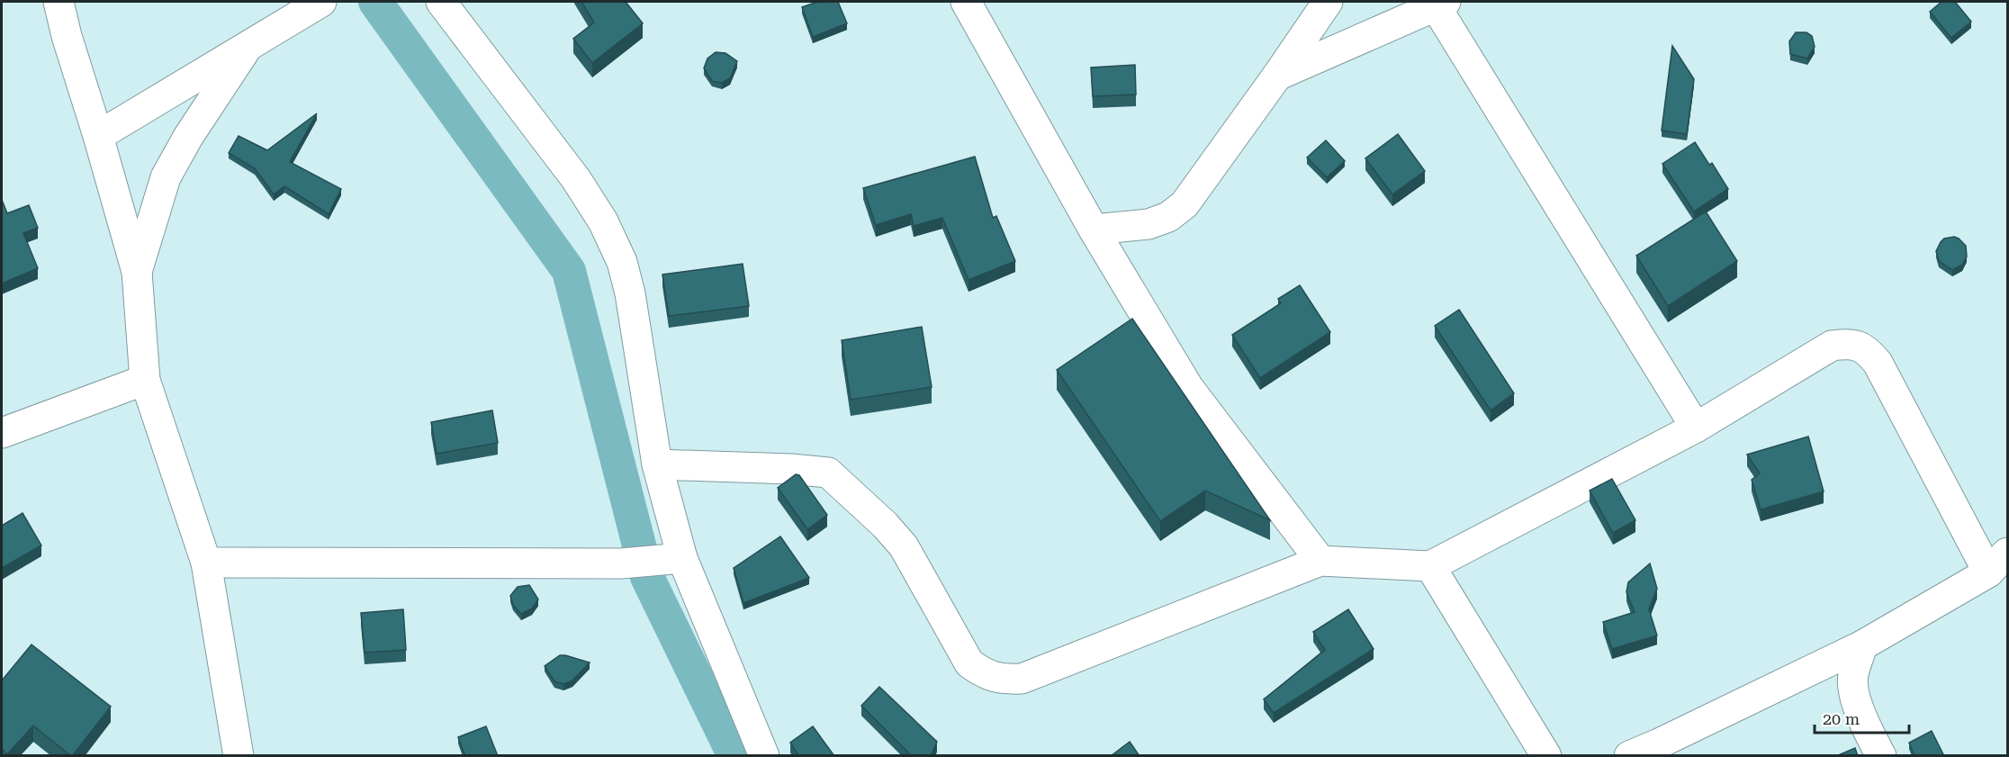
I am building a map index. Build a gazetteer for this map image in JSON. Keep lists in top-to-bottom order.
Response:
{
  "scale_bar": "20 m"
}
